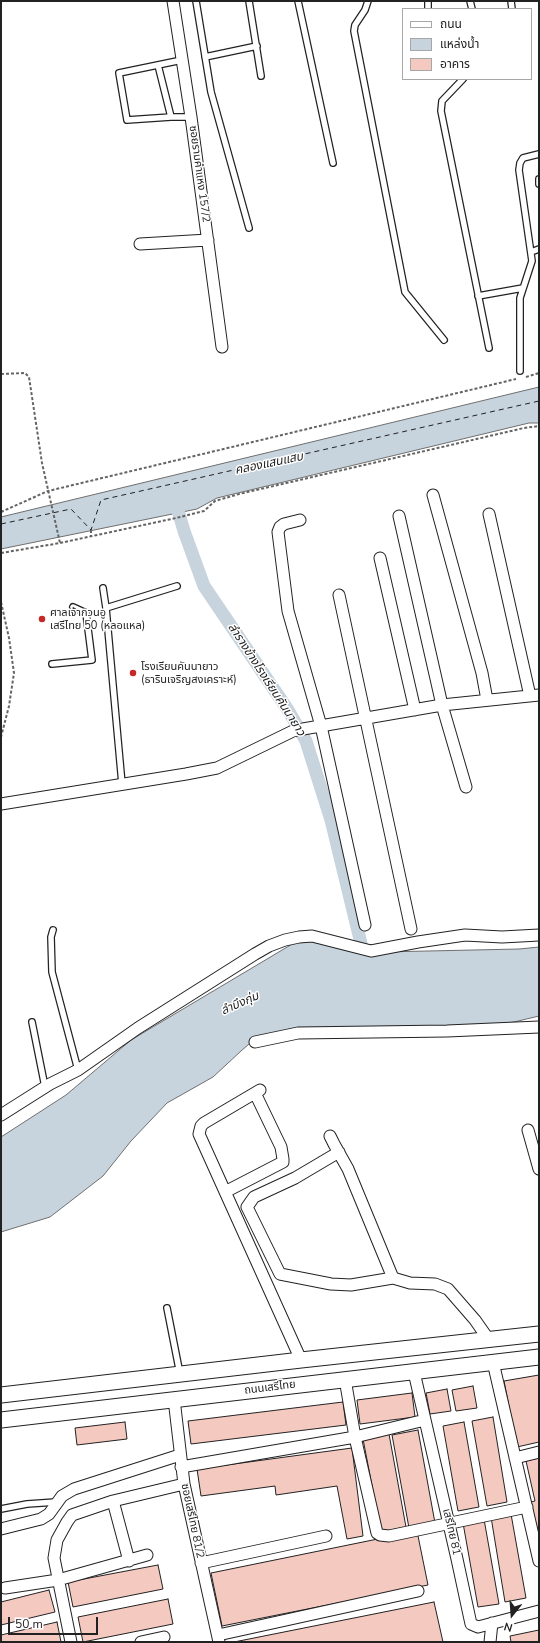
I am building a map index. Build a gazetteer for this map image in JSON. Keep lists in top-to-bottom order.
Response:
{
  "streets": {
    "main road": ["ถนนเสรีไทย"],
    "street": ["ซอยรามคำแหง 157/2", "ซอยเสรีไทย 81/2", "เสรีไทย 81"]
  },
  "crossings": [
    ["ถนนเสรีไทย", "ซอยเสรีไทย 81/2"],
    ["ถนนเสรีไทย", "เสรีไทย 81"]
  ],
  "water": ["คลองแสนแสบ", "ลำรางข้างโรงเรียนคันนายาว", "ลำบึงกุ่ม"],
  "places": ["ศาลเจ้ากวนอู เสรีไทย 50 (หลอแหล)", "โรงเรียนคันนายาว (ธารินเจริญสงเคราะห์)"],
  "legend": ["ถนน", "แหล่งน้ำ", "อาคาร"],
  "scale_bar": "50 m",
  "north": "bottom"
}
